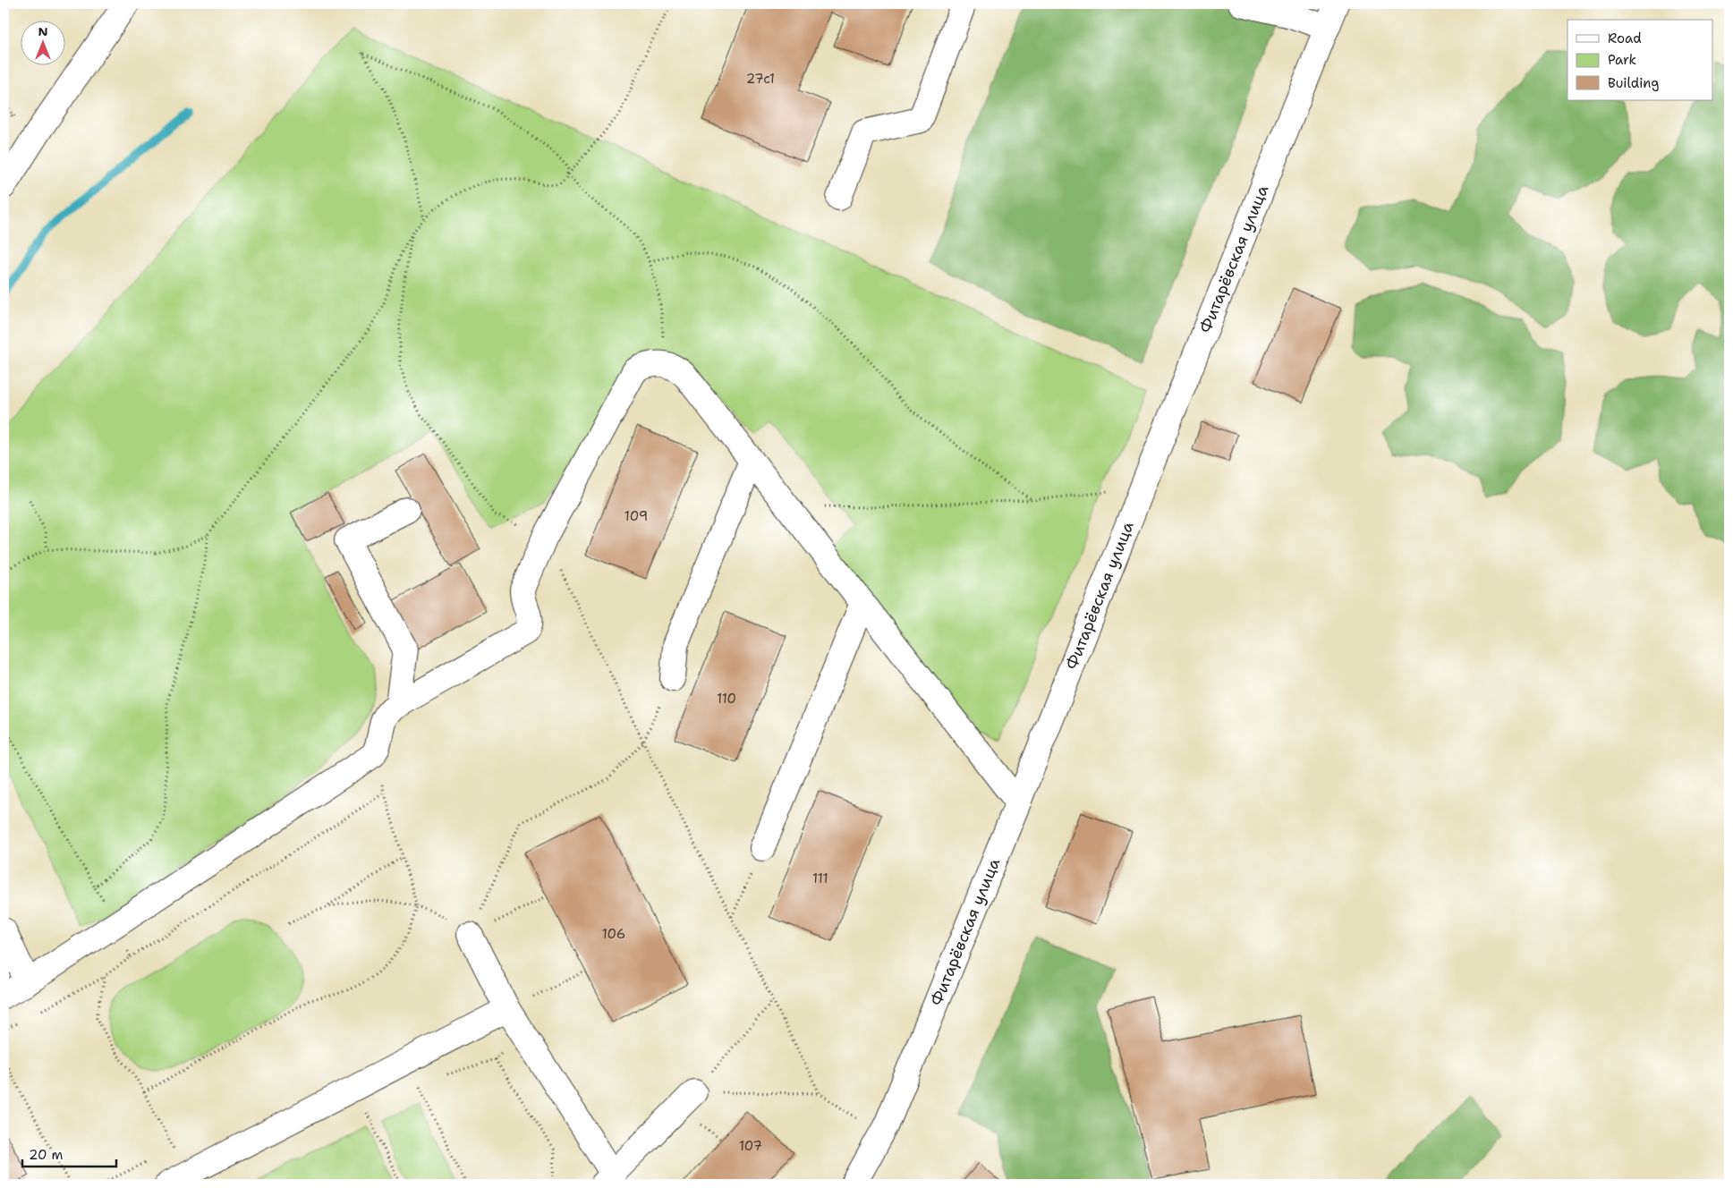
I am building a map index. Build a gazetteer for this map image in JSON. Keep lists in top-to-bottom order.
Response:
{
  "streets": {
    "street": ["Фитарёвская улица"]
  },
  "house_numbers": [
    "27c1",
    "109",
    "110",
    "111",
    "106",
    "107"
  ],
  "legend": ["Road", "Park", "Building"],
  "scale_bar": "20 m",
  "north": "top"
}
